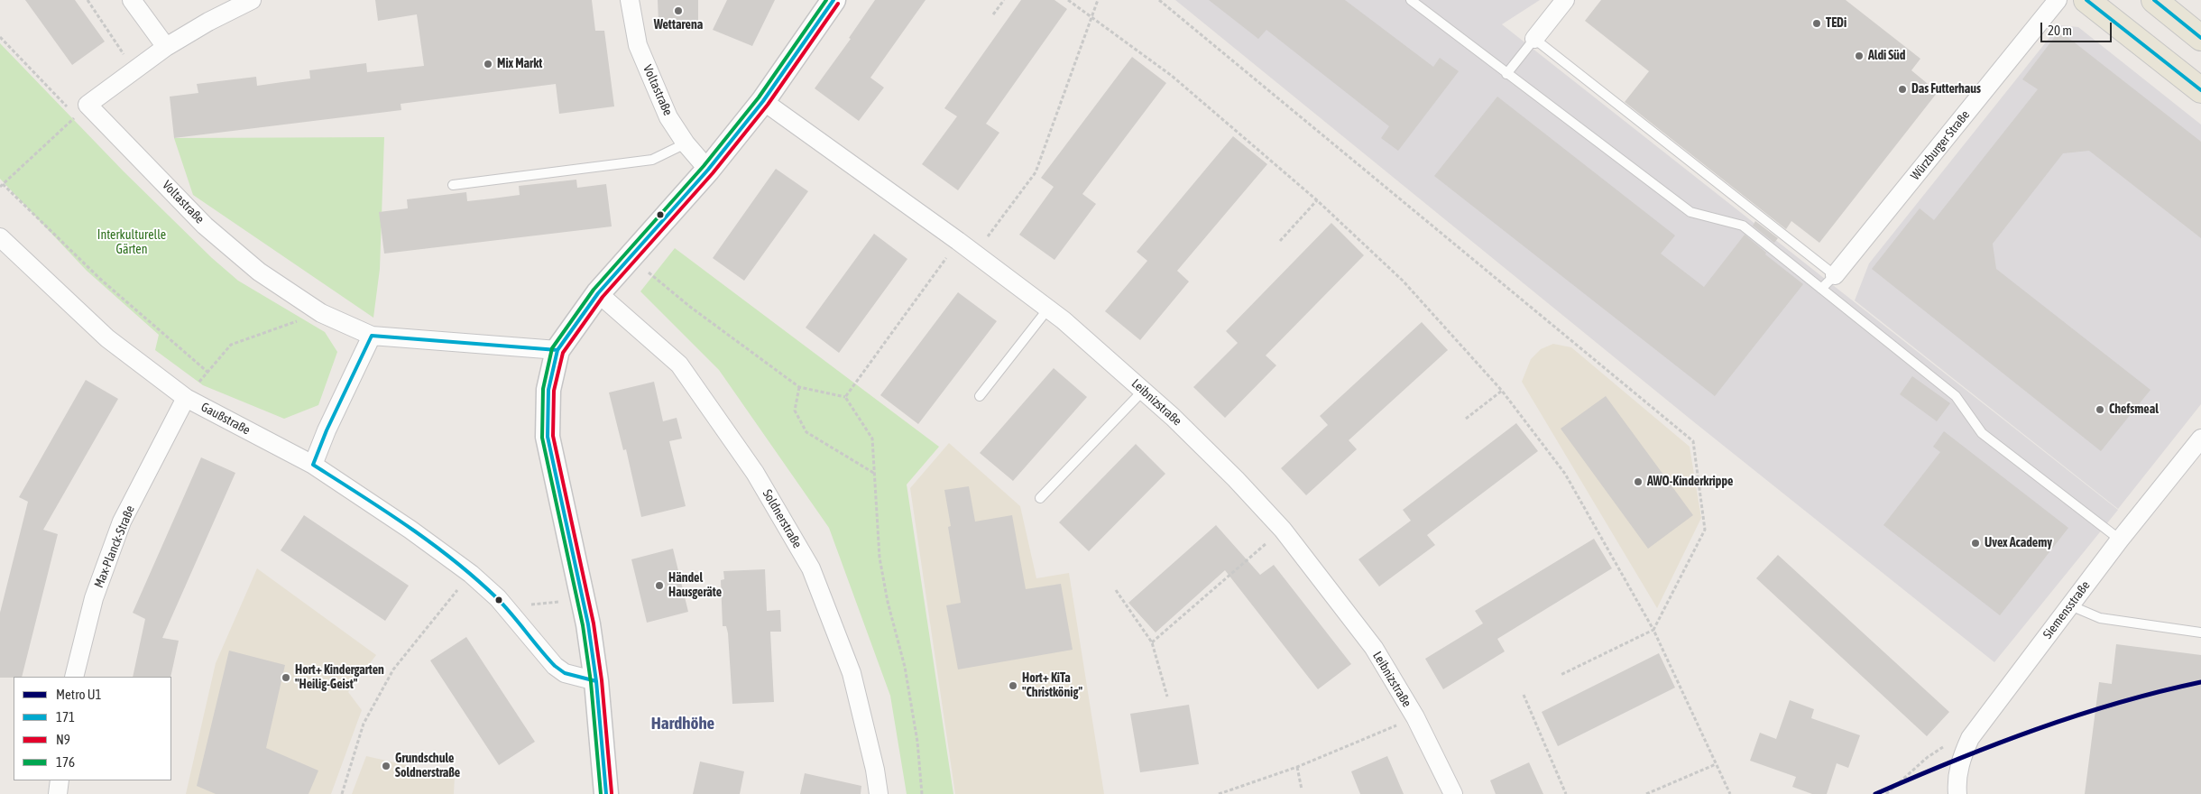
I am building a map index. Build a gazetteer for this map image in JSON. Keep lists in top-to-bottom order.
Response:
{
  "streets": {
    "street": [
      "Voltastraße",
      "Würzburger Straße",
      "Leibnizstraße",
      "Gaußstraße",
      "Soldnerstraße",
      "Max-Planck-Straße",
      "Siemensstraße"
    ]
  },
  "crossings": [
    ["Gaußstraße", "Max-Planck-Straße"]
  ],
  "districts": ["Hardhöhe"],
  "parks": ["Interkulturelle Gärten"],
  "places": [
    "Wettarena",
    "TEDi",
    "Aldi Süd",
    "Mix Markt",
    "Das Futterhaus",
    "Chefsmeal",
    "AWO-Kinderkrippe",
    "Uvex Academy",
    "Händel Hausgeräte",
    "Hort+ Kindergarten \"Heilig-Geist\"",
    "Hort+ KiTa \"Christkönig\"",
    "Grundschule Soldnerstraße"
  ],
  "lines": [
    "transit line 171",
    "transit line 176",
    "transit line N9",
    "metro line U1"
  ],
  "legend": [
    "Metro U1",
    "171",
    "N9",
    "176"
  ],
  "scale_bar": "20 m"
}
